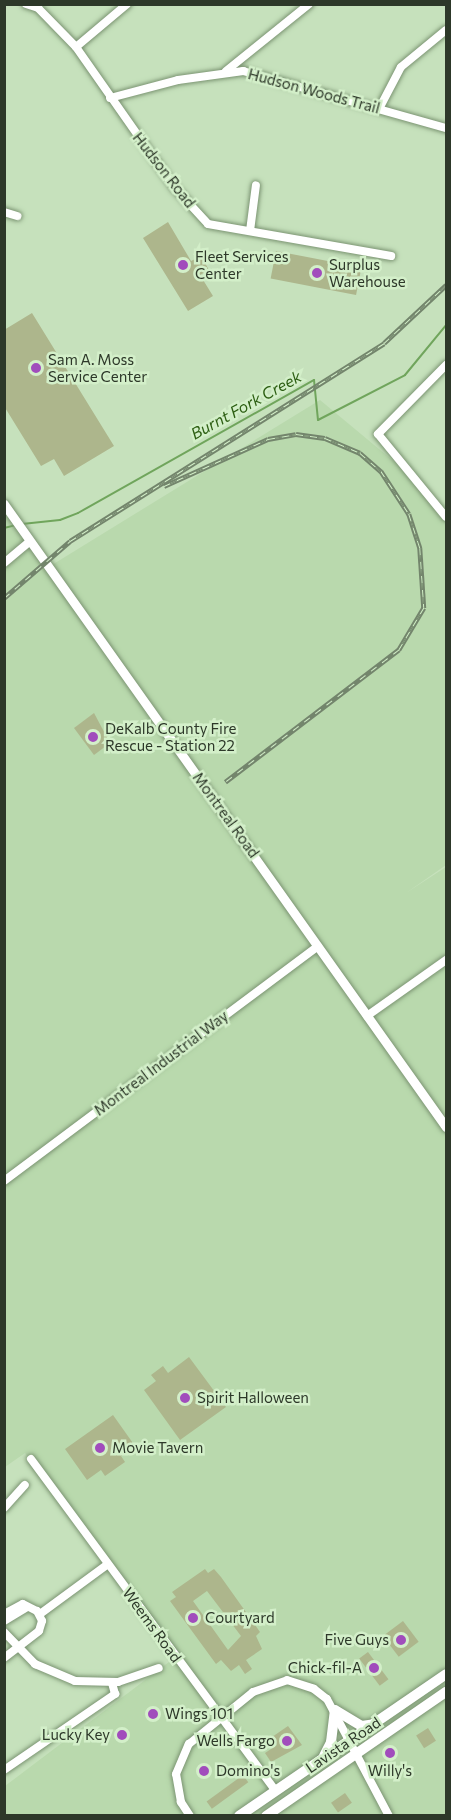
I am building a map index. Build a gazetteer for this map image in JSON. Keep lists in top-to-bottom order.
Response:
{
  "streets": {
    "main road": ["Lavista Road"],
    "street": [
      "Hudson Woods Trail",
      "Hudson Road",
      "Montreal Road",
      "Montreal Industrial Way",
      "Weems Road"
    ]
  },
  "crossings": [
    ["Hudson Woods Trail", "Hudson Road"],
    ["Montreal Road", "Montreal Industrial Way"],
    ["Weems Road", "Lavista Road"]
  ],
  "water": ["Burnt Fork Creek"],
  "places": [
    "Fleet Services Center",
    "Surplus Warehouse",
    "Sam A. Moss Service Center",
    "DeKalb County Fire Rescue - Station 22",
    "Spirit Halloween",
    "Movie Tavern",
    "Courtyard",
    "Five Guys",
    "Chick-fil-A",
    "Wings 101",
    "Lucky Key",
    "Wells Fargo",
    "Willy's",
    "Domino's"
  ]
}
